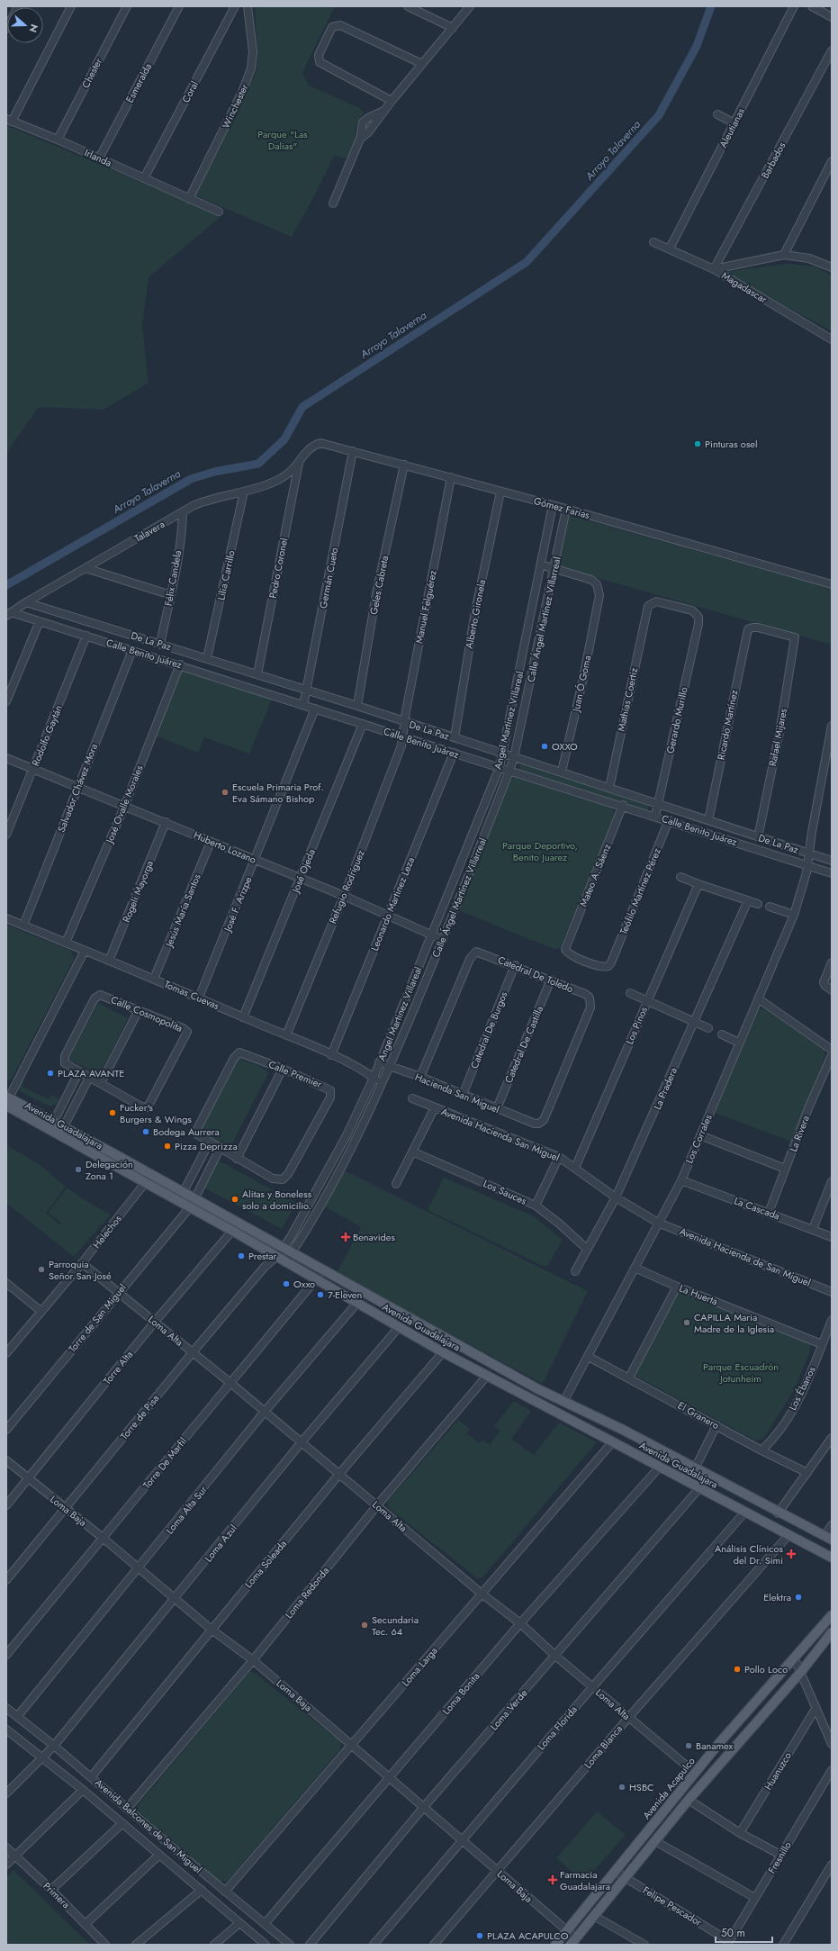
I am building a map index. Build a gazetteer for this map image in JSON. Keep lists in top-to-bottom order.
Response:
{
  "streets": {
    "main road": ["Avenida Guadalajara", "Avenida Acapulco"],
    "street": [
      "Chester",
      "Esmeralda",
      "Coral",
      "Winchester",
      "Aleutianas",
      "Irlanda",
      "Barbados",
      "Magadascar",
      "Gómez Farías",
      "Talavera",
      "Pedro Coronel",
      "Lilia Carrillo",
      "Félix Candela",
      "Germán Cueto",
      "Geles Cabreta",
      "Manuel Felguérez",
      "Alberto Gironela",
      "Calle Ángel Martínez Villarreal",
      "De La Paz",
      "Calle Benito Juárez",
      "Juan Ó Goma",
      "Mathías Coertiz",
      "Angel Martinez Villareal",
      "Gerardo Murillo",
      "Ricardo Martínez",
      "Rodolfo Gaytán",
      "Rafael Mijares",
      "Salvador Chávez Mora",
      "José Ovalle Morales",
      "Huberto Lozano",
      "José Ojeda",
      "Mateo A. Sáenz",
      "Refugio Rodríguez",
      "Rogeli Mayorga",
      "Teófilo Martínez Pérez",
      "José F. Arizpe",
      "Leonardo Martinez Leza",
      "Jesús María Santos",
      "Catedral De Toledo",
      "Tomas Cuevas",
      "Calle Cosmopolita",
      "Los Pinos",
      "Catedral De Burgos",
      "Catedral De Castilla",
      "Calle Premier",
      "La Pradera",
      "Hacienda San Miguel",
      "La Rivera",
      "Avenida Hacienda San Miguel",
      "Los Corrales",
      "Los Sauces",
      "La Cascada",
      "Helechos",
      "Avenida Hacienda de San Miguel",
      "La Huerta",
      "Torre de San Miguel",
      "Loma Alta",
      "Torre Alta",
      "Los Ébanos",
      "El Granero",
      "Torre de Pisa",
      "Torre De Marfil",
      "Loma Alta Sur",
      "Loma Baja",
      "Loma Azul",
      "Loma Soleada",
      "Loma Redonda",
      "Loma Larga",
      "Loma Bonita",
      "Loma Verde",
      "Loma Florida",
      "Loma Blanca",
      "Huanuzco",
      "Avenida Balcones de San Miguel",
      "Fresnillo",
      "Primera",
      "Felipe Pescador"
    ]
  },
  "crossings": [
    ["Chester", "Irlanda"],
    ["Esmeralda", "Irlanda"],
    ["Coral", "Irlanda"],
    ["Winchester", "Irlanda"],
    ["Aleutianas", "Magadascar"],
    ["Barbados", "Magadascar"],
    ["Gómez Farías", "Talavera"],
    ["Gómez Farías", "Pedro Coronel"],
    ["Gómez Farías", "Germán Cueto"],
    ["Gómez Farías", "Geles Cabreta"],
    ["Gómez Farías", "Manuel Felguérez"],
    ["Gómez Farías", "Alberto Gironela"],
    ["Gómez Farías", "Calle Ángel Martínez Villarreal"],
    ["Gómez Farías", "Angel Martinez Villareal"],
    ["Talavera", "Pedro Coronel"],
    ["Talavera", "Lilia Carrillo"],
    ["Talavera", "Félix Candela"],
    ["Talavera", "De La Paz"],
    ["Talavera", "Calle Benito Juárez"],
    ["Pedro Coronel", "De La Paz"],
    ["Lilia Carrillo", "De La Paz"],
    ["Félix Candela", "De La Paz"],
    ["Germán Cueto", "De La Paz"],
    ["Germán Cueto", "Calle Benito Juárez"],
    ["Geles Cabreta", "De La Paz"],
    ["Manuel Felguérez", "De La Paz"],
    ["Manuel Felguérez", "Calle Benito Juárez"],
    ["Manuel Felguérez", "Refugio Rodríguez"],
    ["Alberto Gironela", "De La Paz"],
    ["Calle Ángel Martínez Villarreal", "De La Paz"],
    ["Calle Ángel Martínez Villarreal", "Calle Benito Juárez"],
    ["Calle Ángel Martínez Villarreal", "Juan Ó Goma"],
    ["Calle Ángel Martínez Villarreal", "Huberto Lozano"],
    ["Calle Ángel Martínez Villarreal", "Hacienda San Miguel"],
    ["Calle Ángel Martínez Villarreal", "Avenida Guadalajara"],
    ["De La Paz", "Juan Ó Goma"],
    ["De La Paz", "Mathías Coertiz"],
    ["De La Paz", "Angel Martinez Villareal"],
    ["De La Paz", "Gerardo Murillo"],
    ["De La Paz", "Ricardo Martínez"],
    ["De La Paz", "Rafael Mijares"],
    ["De La Paz", "Los Corrales"],
    ["Calle Benito Juárez", "Angel Martinez Villareal"],
    ["Calle Benito Juárez", "Gerardo Murillo"],
    ["Calle Benito Juárez", "Rodolfo Gaytán"],
    ["Calle Benito Juárez", "Salvador Chávez Mora"],
    ["Calle Benito Juárez", "José Ovalle Morales"],
    ["Calle Benito Juárez", "José Ojeda"],
    ["Calle Benito Juárez", "Mateo A. Sáenz"],
    ["Calle Benito Juárez", "Refugio Rodríguez"],
    ["Calle Benito Juárez", "Teófilo Martínez Pérez"],
    ["Calle Benito Juárez", "José F. Arizpe"],
    ["Calle Benito Juárez", "Leonardo Martinez Leza"],
    ["Calle Benito Juárez", "Los Corrales"],
    ["Mathías Coertiz", "Gerardo Murillo"],
    ["Angel Martinez Villareal", "Huberto Lozano"],
    ["Angel Martinez Villareal", "Tomas Cuevas"],
    ["Angel Martinez Villareal", "Hacienda San Miguel"],
    ["Angel Martinez Villareal", "Avenida Guadalajara"],
    ["Angel Martinez Villareal", "Torre de Pisa"],
    ["Ricardo Martínez", "Rafael Mijares"],
    ["Rodolfo Gaytán", "Huberto Lozano"],
    ["Salvador Chávez Mora", "Huberto Lozano"],
    ["Salvador Chávez Mora", "Tomas Cuevas"],
    ["José Ovalle Morales", "Huberto Lozano"],
    ["José Ovalle Morales", "Tomas Cuevas"],
    ["Huberto Lozano", "José Ojeda"],
    ["Huberto Lozano", "Refugio Rodríguez"],
    ["Huberto Lozano", "Rogeli Mayorga"],
    ["Huberto Lozano", "José F. Arizpe"],
    ["Huberto Lozano", "Leonardo Martinez Leza"],
    ["Huberto Lozano", "Jesús María Santos"],
    ["José Ojeda", "Tomas Cuevas"],
    ["Mateo A. Sáenz", "Teófilo Martínez Pérez"],
    ["Refugio Rodríguez", "Tomas Cuevas"],
    ["Rogeli Mayorga", "Tomas Cuevas"],
    ["José F. Arizpe", "Tomas Cuevas"],
    ["Leonardo Martinez Leza", "Tomas Cuevas"],
    ["Jesús María Santos", "Tomas Cuevas"],
    ["Catedral De Toledo", "Catedral De Burgos"],
    ["Catedral De Toledo", "Catedral De Castilla"],
    ["Catedral De Toledo", "Hacienda San Miguel"],
    ["Los Pinos", "Avenida Hacienda San Miguel"],
    ["Catedral De Burgos", "Hacienda San Miguel"],
    ["Catedral De Castilla", "Hacienda San Miguel"],
    ["La Pradera", "Avenida Hacienda San Miguel"],
    ["La Pradera", "Los Sauces"],
    ["Avenida Guadalajara", "Los Corrales"],
    ["Avenida Guadalajara", "Helechos"],
    ["Avenida Guadalajara", "Torre de San Miguel"],
    ["Avenida Guadalajara", "Torre Alta"],
    ["Avenida Guadalajara", "Torre de Pisa"],
    ["Avenida Guadalajara", "Torre De Marfil"],
    ["Avenida Guadalajara", "Loma Alta Sur"],
    ["Avenida Guadalajara", "Loma Azul"],
    ["Avenida Guadalajara", "Loma Soleada"],
    ["Avenida Guadalajara", "Loma Redonda"],
    ["Avenida Guadalajara", "Loma Larga"],
    ["Avenida Guadalajara", "Loma Bonita"],
    ["Avenida Guadalajara", "Loma Verde"],
    ["Avenida Guadalajara", "Loma Florida"],
    ["Avenida Guadalajara", "Loma Blanca"],
    ["La Rivera", "La Cascada"],
    ["Avenida Hacienda San Miguel", "Los Corrales"],
    ["Avenida Hacienda San Miguel", "Avenida Hacienda de San Miguel"],
    ["Los Corrales", "La Cascada"],
    ["Los Corrales", "Avenida Hacienda de San Miguel"],
    ["Los Corrales", "La Huerta"],
    ["Los Corrales", "El Granero"],
    ["Helechos", "Loma Alta"],
    ["La Huerta", "Los Ébanos"],
    ["Torre de San Miguel", "Loma Alta"],
    ["Loma Alta", "Torre Alta"],
    ["Loma Alta", "Torre de Pisa"],
    ["Loma Alta", "Torre De Marfil"],
    ["Loma Alta", "Loma Alta Sur"],
    ["Loma Alta", "Loma Azul"],
    ["Loma Alta", "Loma Soleada"],
    ["Loma Alta", "Loma Redonda"],
    ["Loma Alta", "Loma Larga"],
    ["Loma Alta", "Loma Bonita"],
    ["Loma Alta", "Loma Verde"],
    ["Loma Alta", "Loma Florida"],
    ["Loma Alta", "Loma Blanca"],
    ["Loma Alta", "Avenida Acapulco"],
    ["Torre Alta", "Loma Baja"],
    ["Los Ébanos", "El Granero"],
    ["Torre de Pisa", "Loma Baja"],
    ["Torre De Marfil", "Loma Baja"],
    ["Loma Alta Sur", "Loma Baja"],
    ["Loma Alta Sur", "Avenida Balcones de San Miguel"],
    ["Loma Baja", "Loma Azul"],
    ["Loma Baja", "Loma Soleada"],
    ["Loma Baja", "Loma Redonda"],
    ["Loma Baja", "Loma Larga"],
    ["Loma Baja", "Loma Bonita"],
    ["Loma Baja", "Loma Verde"],
    ["Loma Baja", "Loma Florida"],
    ["Loma Baja", "Loma Blanca"],
    ["Loma Baja", "Avenida Acapulco"],
    ["Loma Azul", "Avenida Balcones de San Miguel"],
    ["Loma Soleada", "Avenida Balcones de San Miguel"],
    ["Loma Redonda", "Avenida Balcones de San Miguel"],
    ["Loma Larga", "Avenida Balcones de San Miguel"],
    ["Loma Bonita", "Avenida Balcones de San Miguel"],
    ["Avenida Acapulco", "Felipe Pescador"],
    ["Fresnillo", "Felipe Pescador"]
  ],
  "water": ["Arroyo Talaverna"],
  "parks": ["Parque \"Las Dalias\"", "Parque Deportivo, Benito Juarez", "Parque Escuadrón Jotunheim"],
  "places": {
    "other": [
      "Pinturas osel",
      "OXXO",
      "Escuela Primaria Prof. Eva Sámano Bishop",
      "PLAZA AVANTE",
      "Fucker's Burgers & Wings",
      "Bodega Aurrera",
      "Pizza Deprizza",
      "Delegación Zona 1",
      "Alitas y Boneless solo a domicilio.",
      "Prestar",
      "Parroquia Señor San José",
      "Oxxo",
      "7-Eleven",
      "CAPILLA Maria Madre de la Iglesia",
      "Elektra",
      "Secundaria Tec. 64",
      "Pollo Loco",
      "Banamex",
      "HSBC",
      "PLAZA ACAPULCO"
    ],
    "health": ["Benavides", "Análisis Clínicos del Dr. Simi", "Farmacia Guadalajara"]
  },
  "scale_bar": "50 m",
  "north": "right"
}
